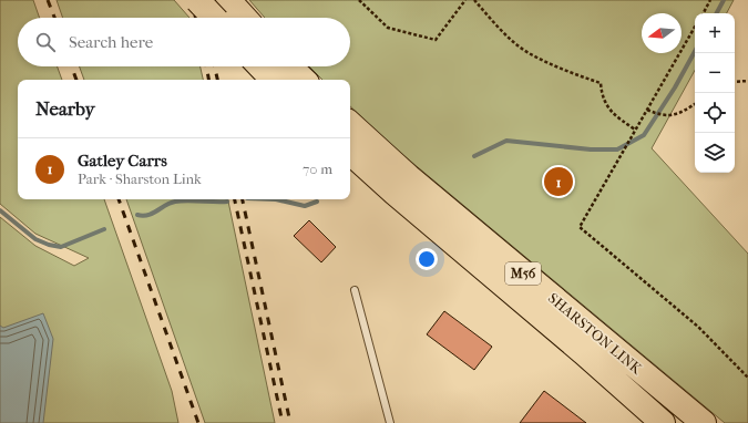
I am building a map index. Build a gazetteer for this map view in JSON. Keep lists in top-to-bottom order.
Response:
{
  "streets": {
    "highway": ["M56", "SHARSTON LINK"]
  },
  "north": "left",
  "page": {
    "map_buttons": ["+", "−"],
    "search": "Search here",
    "heading": "Nearby",
    "list": [
      {
        "mark": "1",
        "name": "Gatley Carrs",
        "note": "Park · Sharston Link",
        "value": "70 m"
      }
    ],
    "pins": "1"
  }
}
